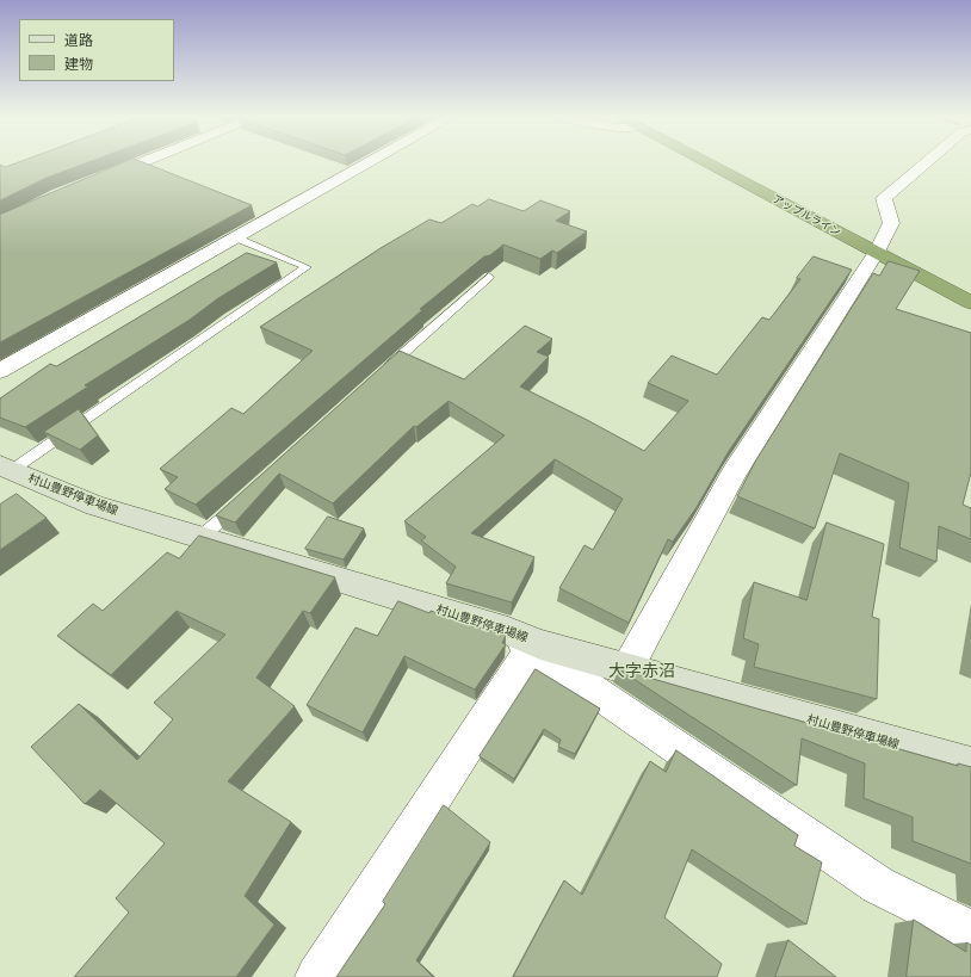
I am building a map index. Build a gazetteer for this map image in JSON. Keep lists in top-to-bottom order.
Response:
{
  "streets": {
    "highway": ["アップルライン"],
    "main road": ["村山豊野停車場線"]
  },
  "districts": ["大字赤沼"],
  "legend": ["道路", "建物"]
}
